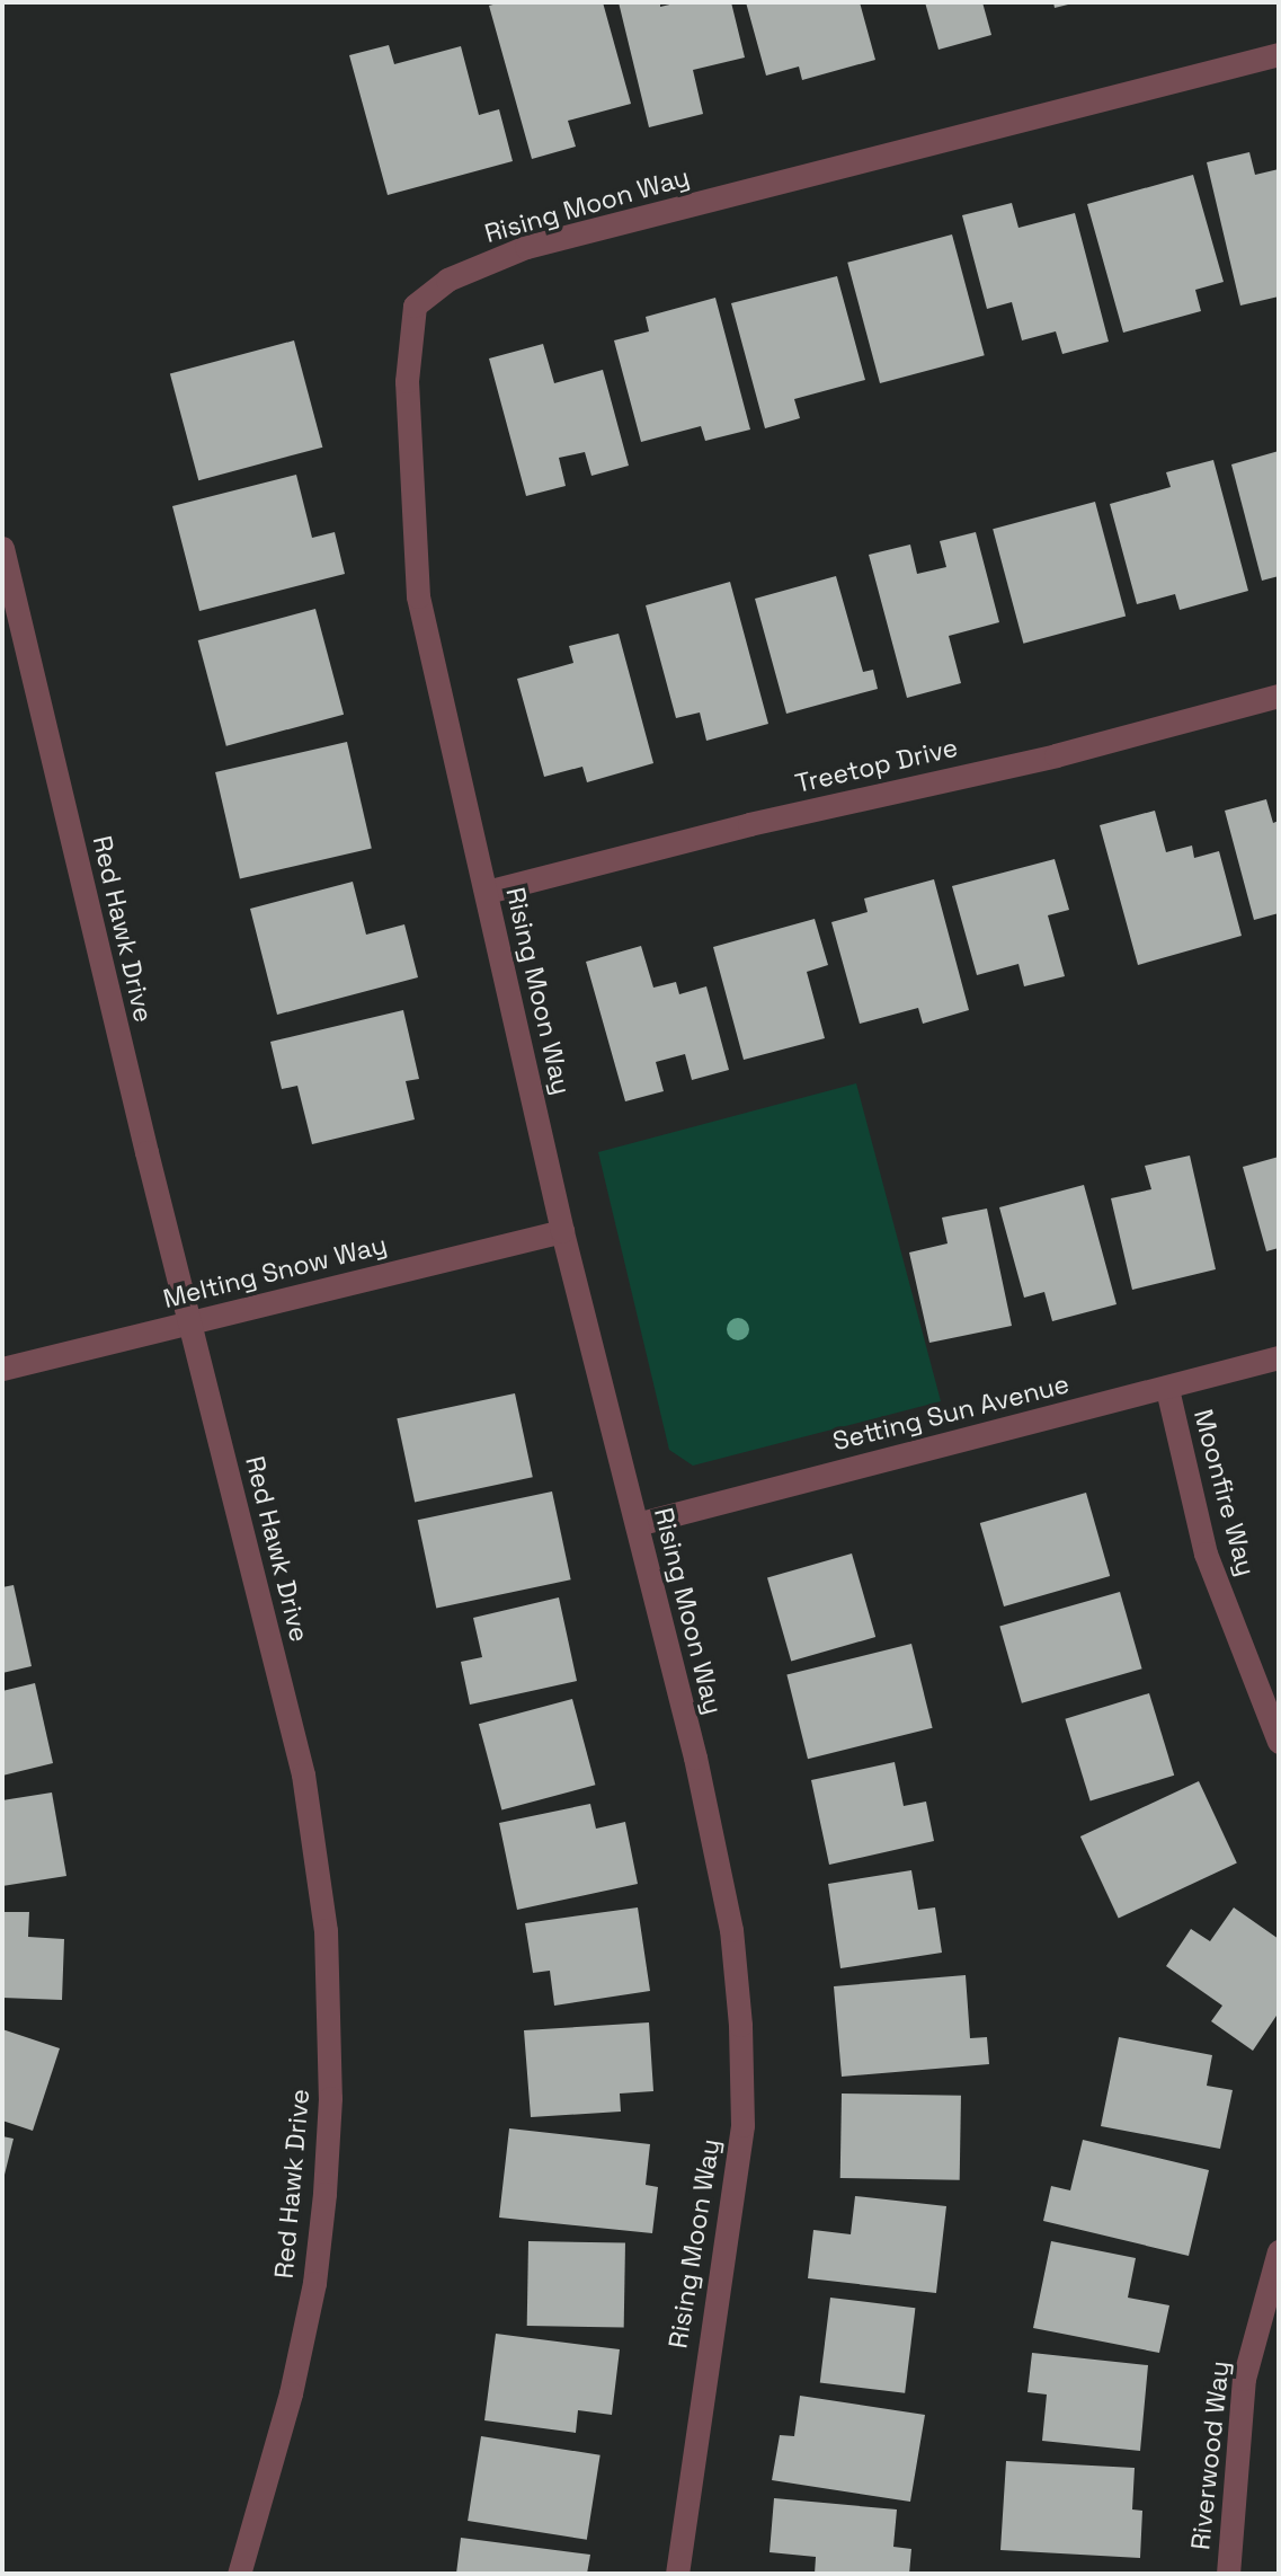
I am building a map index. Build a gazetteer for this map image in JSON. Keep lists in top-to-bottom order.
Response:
{
  "streets": {
    "street": [
      "Rising Moon Way",
      "Treetop Drive",
      "Red Hawk Drive",
      "Melting Snow Way",
      "Setting Sun Avenue",
      "Moonfire Way",
      "Riverwood Way"
    ]
  },
  "crossings": [
    ["Rising Moon Way", "Treetop Drive"],
    ["Rising Moon Way", "Melting Snow Way"],
    ["Rising Moon Way", "Setting Sun Avenue"],
    ["Red Hawk Drive", "Melting Snow Way"],
    ["Setting Sun Avenue", "Moonfire Way"]
  ]
}
